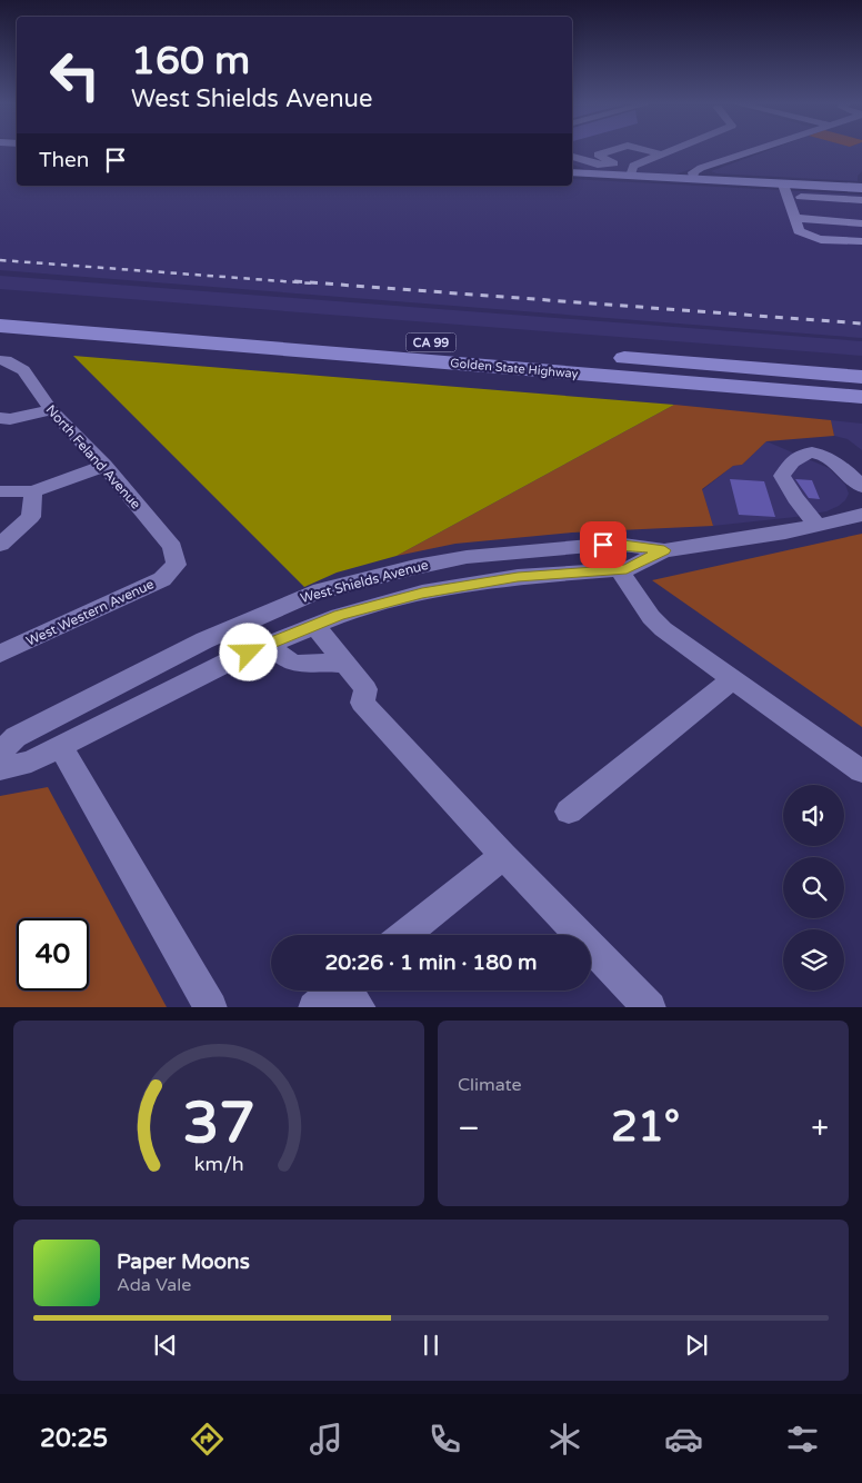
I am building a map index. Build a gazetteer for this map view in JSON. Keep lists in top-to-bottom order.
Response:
{
  "streets": {
    "highway": ["CA 99", "Golden State Highway"],
    "street": ["North Feland Avenue", "West Shields Avenue", "West Western Avenue"]
  },
  "crossings": [
    ["North Feland Avenue", "West Western Avenue"]
  ],
  "page": {
    "turn": ["160 m", "West Shields Avenue"],
    "then": "Then",
    "limit": "40",
    "trip": "20:26 · 1 min · 180 m",
    "tile": "Climate",
    "heat": ["−", "21°", "+"],
    "song": ["Paper Moons", "Ada Vale"],
    "tabs": "20:25",
    "gauge": ["37", "km/h"]
  }
}
